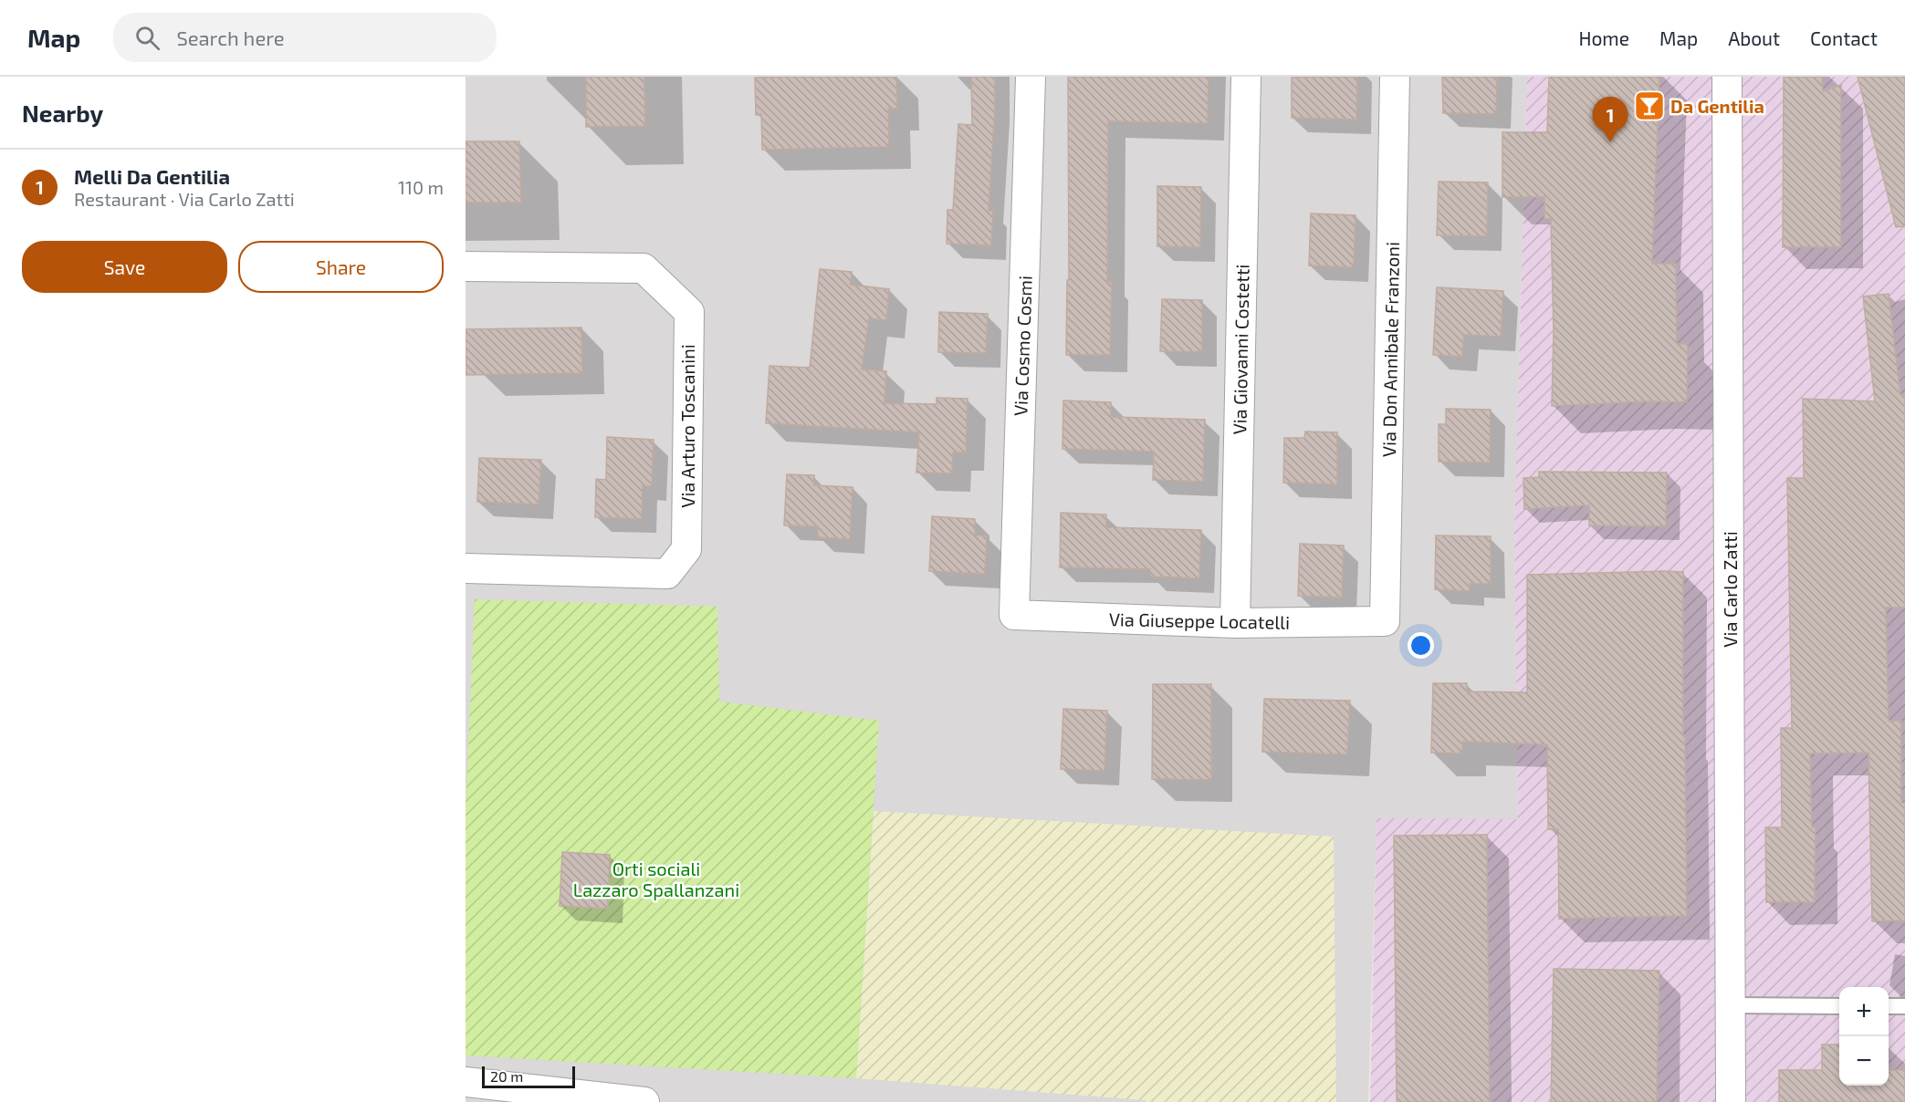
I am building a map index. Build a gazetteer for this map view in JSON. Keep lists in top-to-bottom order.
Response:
{
  "streets": {
    "street": [
      "Via Cosmo Cosmi",
      "Via Giovanni Costetti",
      "Via Don Annibale Franzoni",
      "Via Arturo Toscanini",
      "Via Carlo Zatti",
      "Via Giuseppe Locatelli"
    ]
  },
  "crossings": [
    ["Via Cosmo Cosmi", "Via Giuseppe Locatelli"],
    ["Via Giovanni Costetti", "Via Giuseppe Locatelli"],
    ["Via Don Annibale Franzoni", "Via Giuseppe Locatelli"]
  ],
  "parks": ["Orti sociali Lazzaro Spallanzani"],
  "places": {
    "bar": ["Da Gentilia"]
  },
  "scale_bar": "20 m",
  "page": {
    "header": "Map",
    "search": "Search here",
    "nav": [
      "Home",
      "Map",
      "About",
      "Contact"
    ],
    "heading": "Nearby",
    "pins": "1",
    "list": [
      {
        "mark": "1",
        "name": "Melli Da Gentilia",
        "note": "Restaurant · Via Carlo Zatti",
        "value": "110 m"
      }
    ],
    "buttons": ["Save", "Share"],
    "map_buttons": ["+", "−"],
    "scale": "20 m"
  }
}
